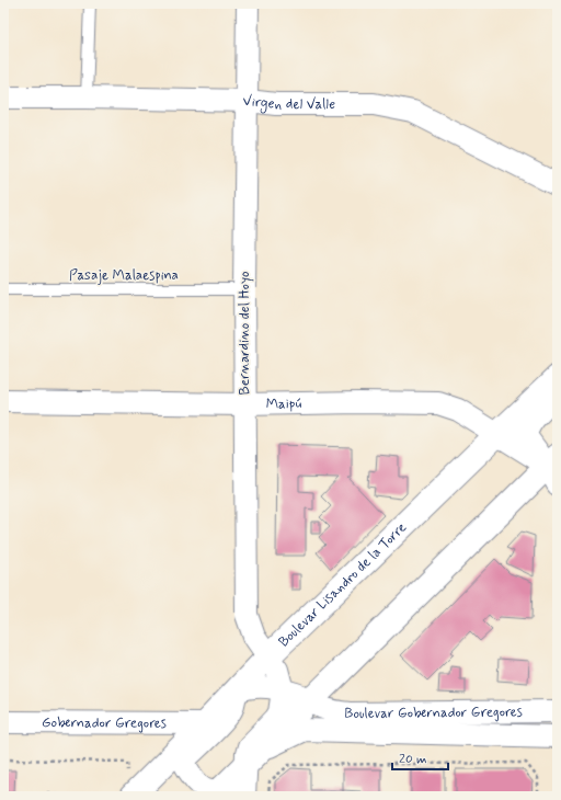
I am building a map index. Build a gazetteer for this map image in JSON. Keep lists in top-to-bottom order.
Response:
{
  "streets": {
    "street": [
      "Virgen del Valle",
      "Bernardino del Hoyo",
      "Maipú",
      "Boulevar Lisandro de la Torre",
      "Boulevar Gobernador Gregores",
      "Gobernador Gregores"
    ],
    "lane": ["Pasaje Malaespina"]
  },
  "crossings": [
    ["Virgen del Valle", "Bernardino del Hoyo"],
    ["Pasaje Malaespina", "Bernardino del Hoyo"],
    ["Bernardino del Hoyo", "Maipú"],
    ["Bernardino del Hoyo", "Boulevar Lisandro de la Torre"],
    ["Bernardino del Hoyo", "Boulevar Gobernador Gregores"],
    ["Maipú", "Boulevar Lisandro de la Torre"],
    ["Boulevar Lisandro de la Torre", "Boulevar Gobernador Gregores"],
    ["Boulevar Lisandro de la Torre", "Gobernador Gregores"]
  ],
  "scale_bar": "20 m"
}
